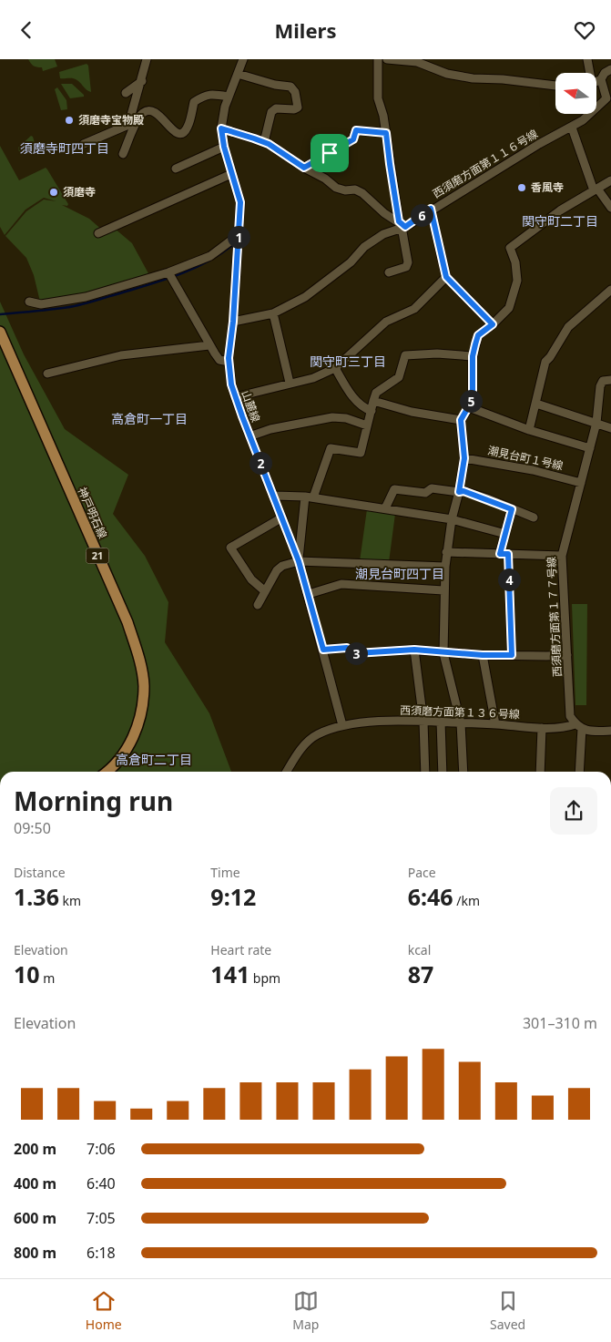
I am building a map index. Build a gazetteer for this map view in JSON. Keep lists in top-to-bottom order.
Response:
{
  "streets": {
    "main road": ["神戸明石線", "21"],
    "street": [
      "西須磨方面第１１６号線",
      "山麓線",
      "潮見台町１号線",
      "西須磨方面第１７７号線",
      "西須磨方面第１３６号線"
    ]
  },
  "crossings": [
    ["西須磨方面第１１６号線", "山麓線"],
    ["山麓線", "西須磨方面第１３６号線"],
    ["潮見台町１号線", "西須磨方面第１７７号線"],
    ["西須磨方面第１７７号線", "西須磨方面第１３６号線"]
  ],
  "districts": [
    "須磨寺町四丁目",
    "関守町二丁目",
    "関守町三丁目",
    "高倉町一丁目",
    "潮見台町四丁目",
    "高倉町二丁目"
  ],
  "places": ["須磨寺宝物殿", "香風寺", "須磨寺"],
  "north": "left",
  "page": {
    "header": "Milers",
    "pins": [
      "6",
      "1",
      "5",
      "2",
      "4",
      "3"
    ],
    "heading": ["Morning run", "09:50"],
    "stats": [
      ["Distance", "1.36 km"],
      ["Time", "9:12"],
      ["Pace", "6:46 /km"],
      ["Elevation", "10 m"],
      ["Heart rate", "141 bpm"],
      ["kcal", "87"]
    ],
    "chart": ["Elevation", "301–310 m"],
    "list": [
      {
        "name": "200 m",
        "note": "7:06"
      },
      {
        "name": "400 m",
        "note": "6:40"
      },
      {
        "name": "600 m",
        "note": "7:05"
      },
      {
        "name": "800 m",
        "note": "6:18"
      }
    ],
    "tabs": ["Home", "Map", "Saved"]
  }
}
